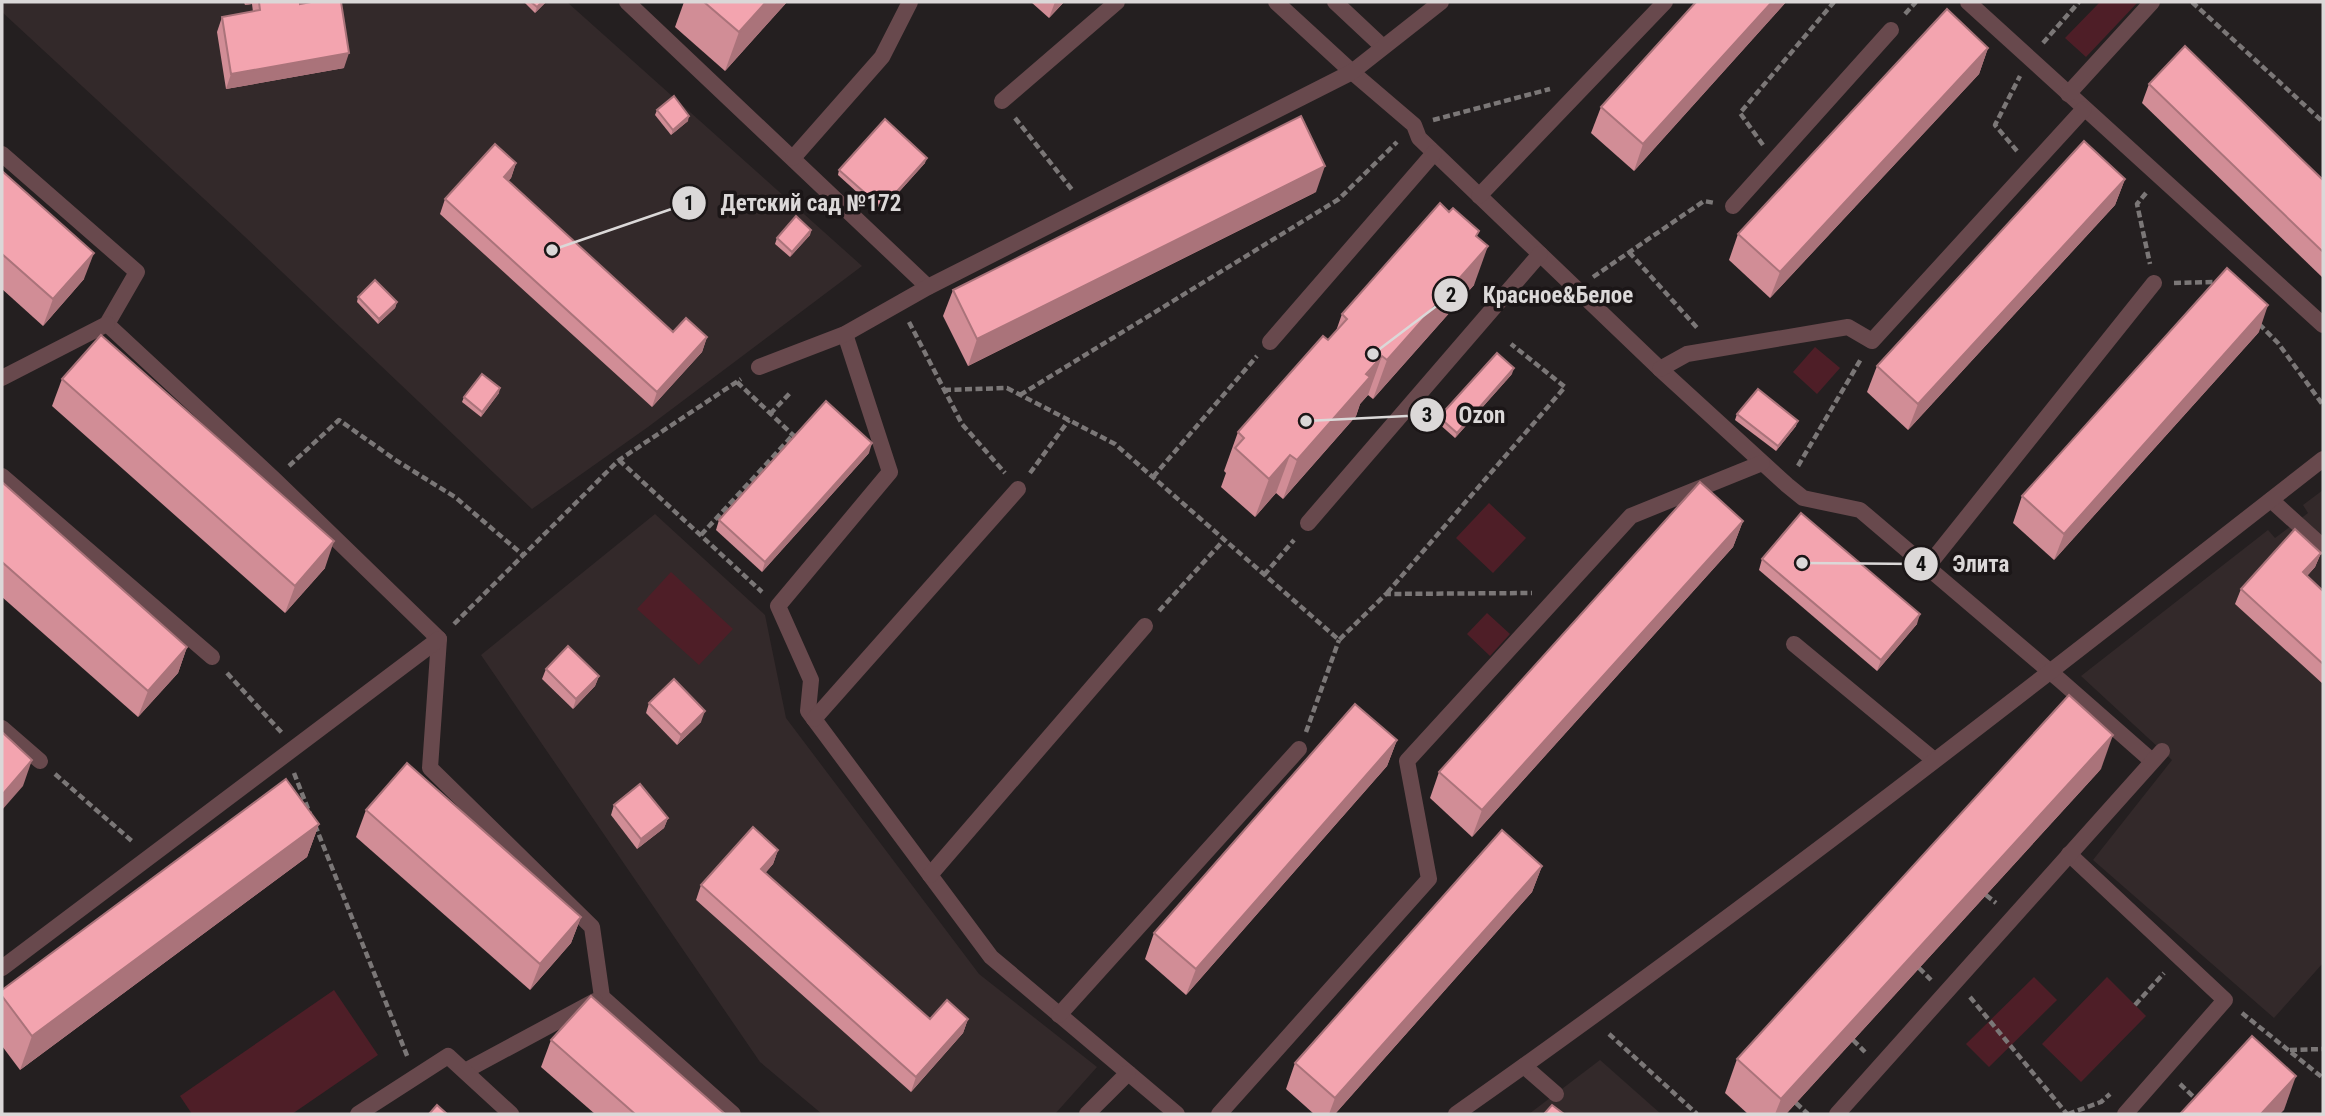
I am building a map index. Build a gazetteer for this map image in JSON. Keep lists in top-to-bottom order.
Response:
{
  "places": [
    "Детский сад №172",
    "Красное&Белое",
    "Ozon",
    "Элита"
  ]
}
